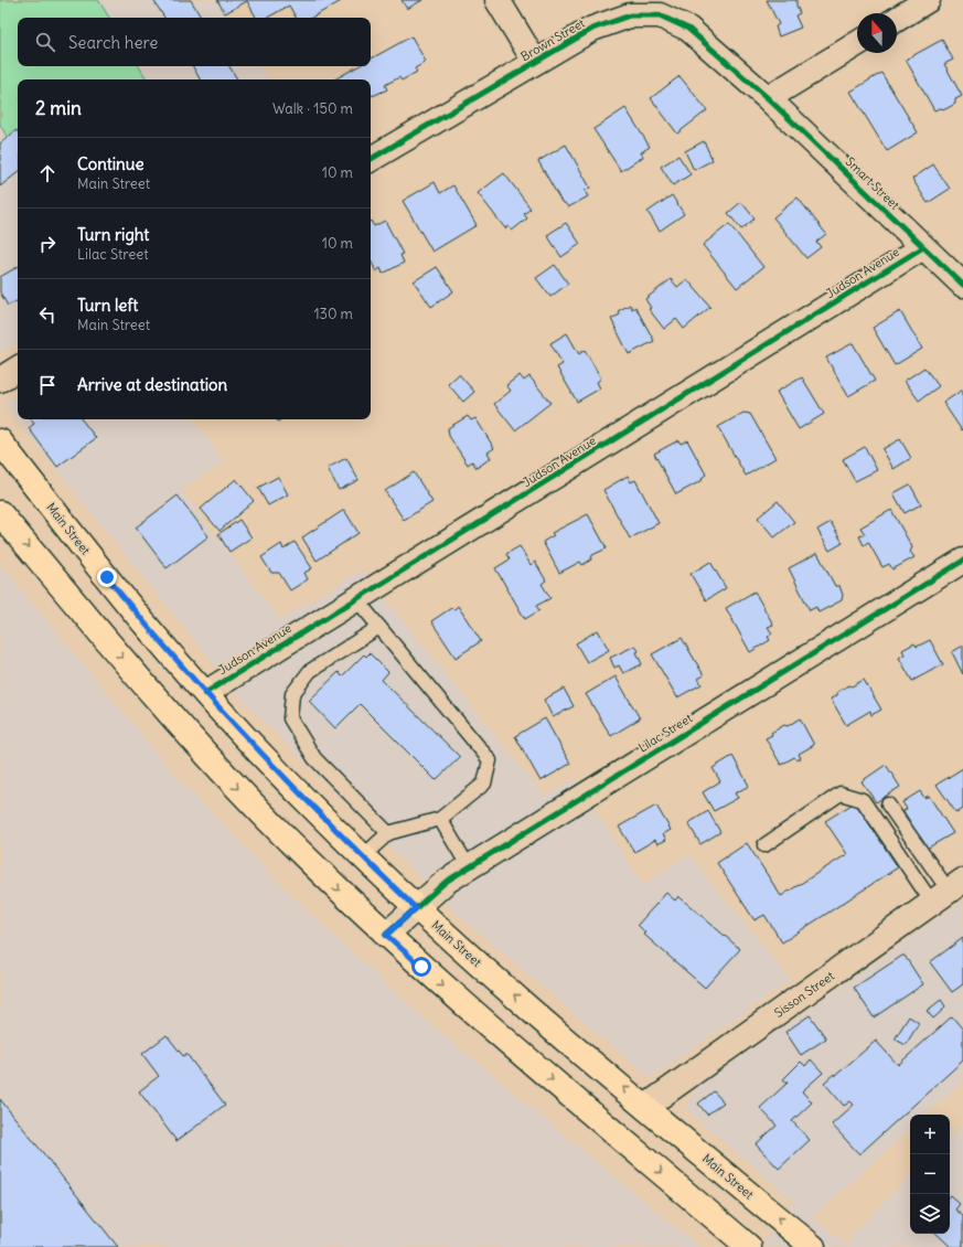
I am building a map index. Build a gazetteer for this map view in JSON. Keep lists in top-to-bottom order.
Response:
{
  "streets": {
    "main road": ["Main Street"],
    "street": [
      "Brown Street",
      "Smart Street",
      "Judson Avenue",
      "Lilac Street",
      "Sisson Street"
    ]
  },
  "crossings": [
    ["Brown Street", "Smart Street"],
    ["Smart Street", "Judson Avenue"],
    ["Judson Avenue", "Main Street"],
    ["Main Street", "Lilac Street"],
    ["Main Street", "Sisson Street"]
  ],
  "north": "top",
  "page": {
    "search": "Search here",
    "heading": ["2 min", "Walk · 150 m"],
    "list": [
      ["Continue", "Main Street", "10 m"],
      ["Turn right", "Lilac Street", "10 m"],
      ["Turn left", "Main Street", "130 m"],
      "Arrive at destination"
    ],
    "map_buttons": ["+", "−"]
  }
}
